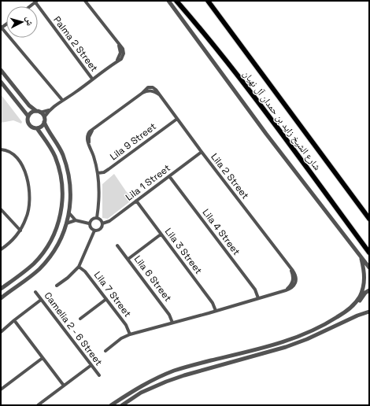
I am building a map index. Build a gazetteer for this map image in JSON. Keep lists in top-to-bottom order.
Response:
{
  "streets": {
    "main road": ["شارع الشيخ زايد بن حمدان آل نهيان"],
    "street": [
      "Palma 2 Street",
      "Lila 9 Street",
      "Lila 2 Street",
      "Lila 1 Street",
      "Lila 4 Street",
      "Lila 3 Street",
      "Lila 6 Street",
      "Lila 7 Street",
      "Camelia 2 - 6 Street"
    ]
  },
  "crossings": [
    ["Lila 9 Street", "Lila 2 Street"],
    ["Lila 2 Street", "Lila 1 Street"],
    ["Lila 2 Street", "Lila 4 Street"],
    ["Lila 2 Street", "Lila 3 Street"],
    ["Lila 2 Street", "Lila 6 Street"],
    ["Lila 2 Street", "Lila 7 Street"],
    ["Lila 1 Street", "Lila 4 Street"],
    ["Lila 1 Street", "Lila 3 Street"]
  ],
  "north": "right"
}
